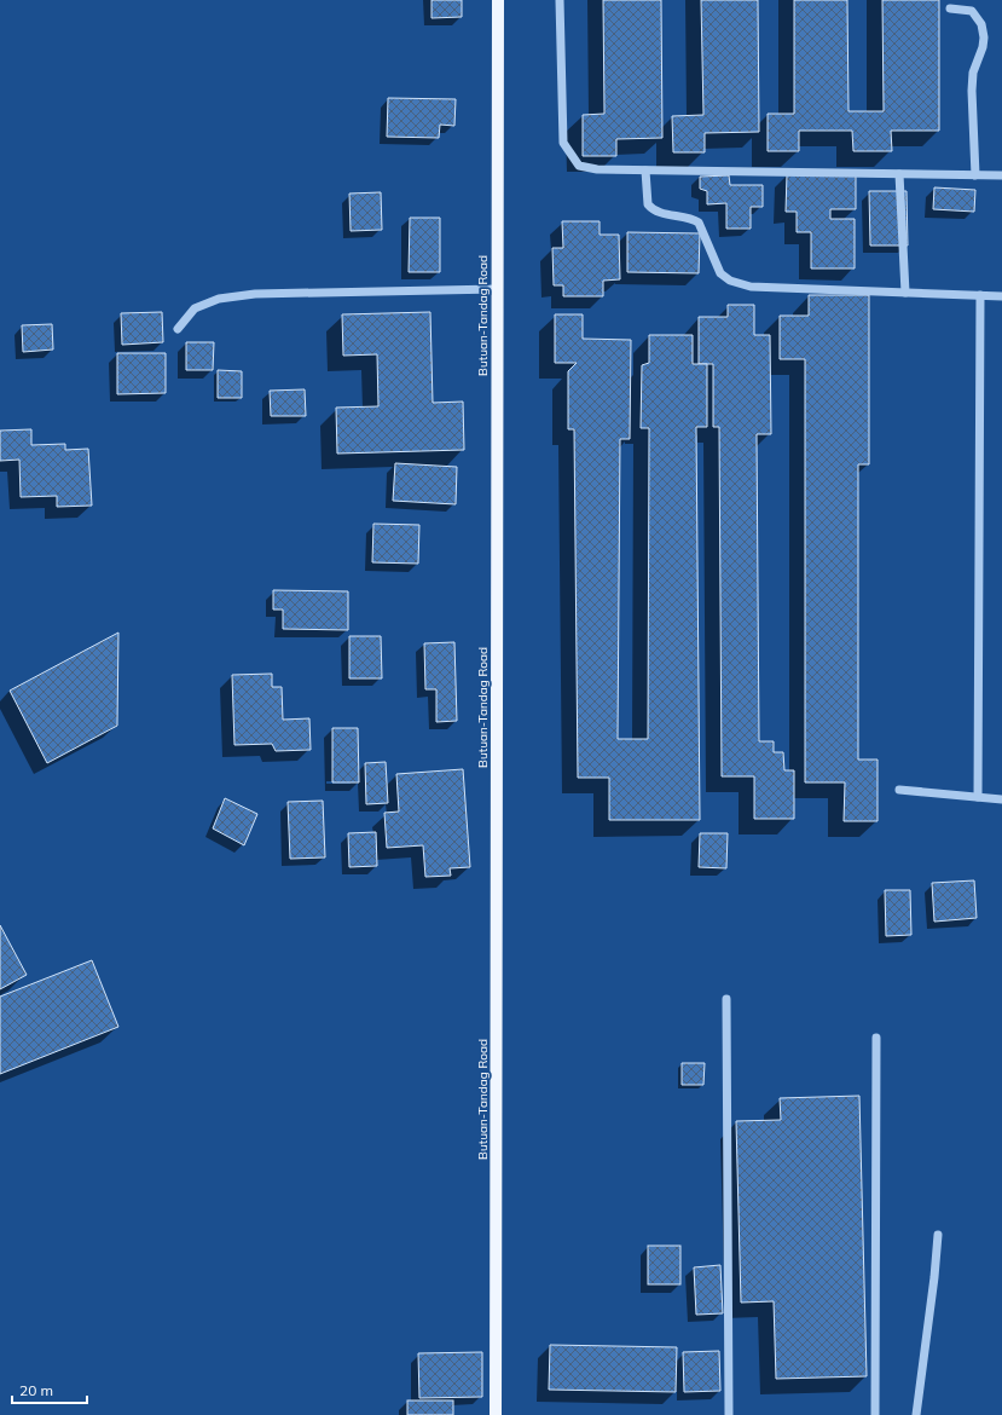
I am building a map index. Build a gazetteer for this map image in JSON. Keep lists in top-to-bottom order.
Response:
{
  "streets": {
    "main road": ["Butuan-Tandag Road"]
  },
  "scale_bar": "20 m"
}
